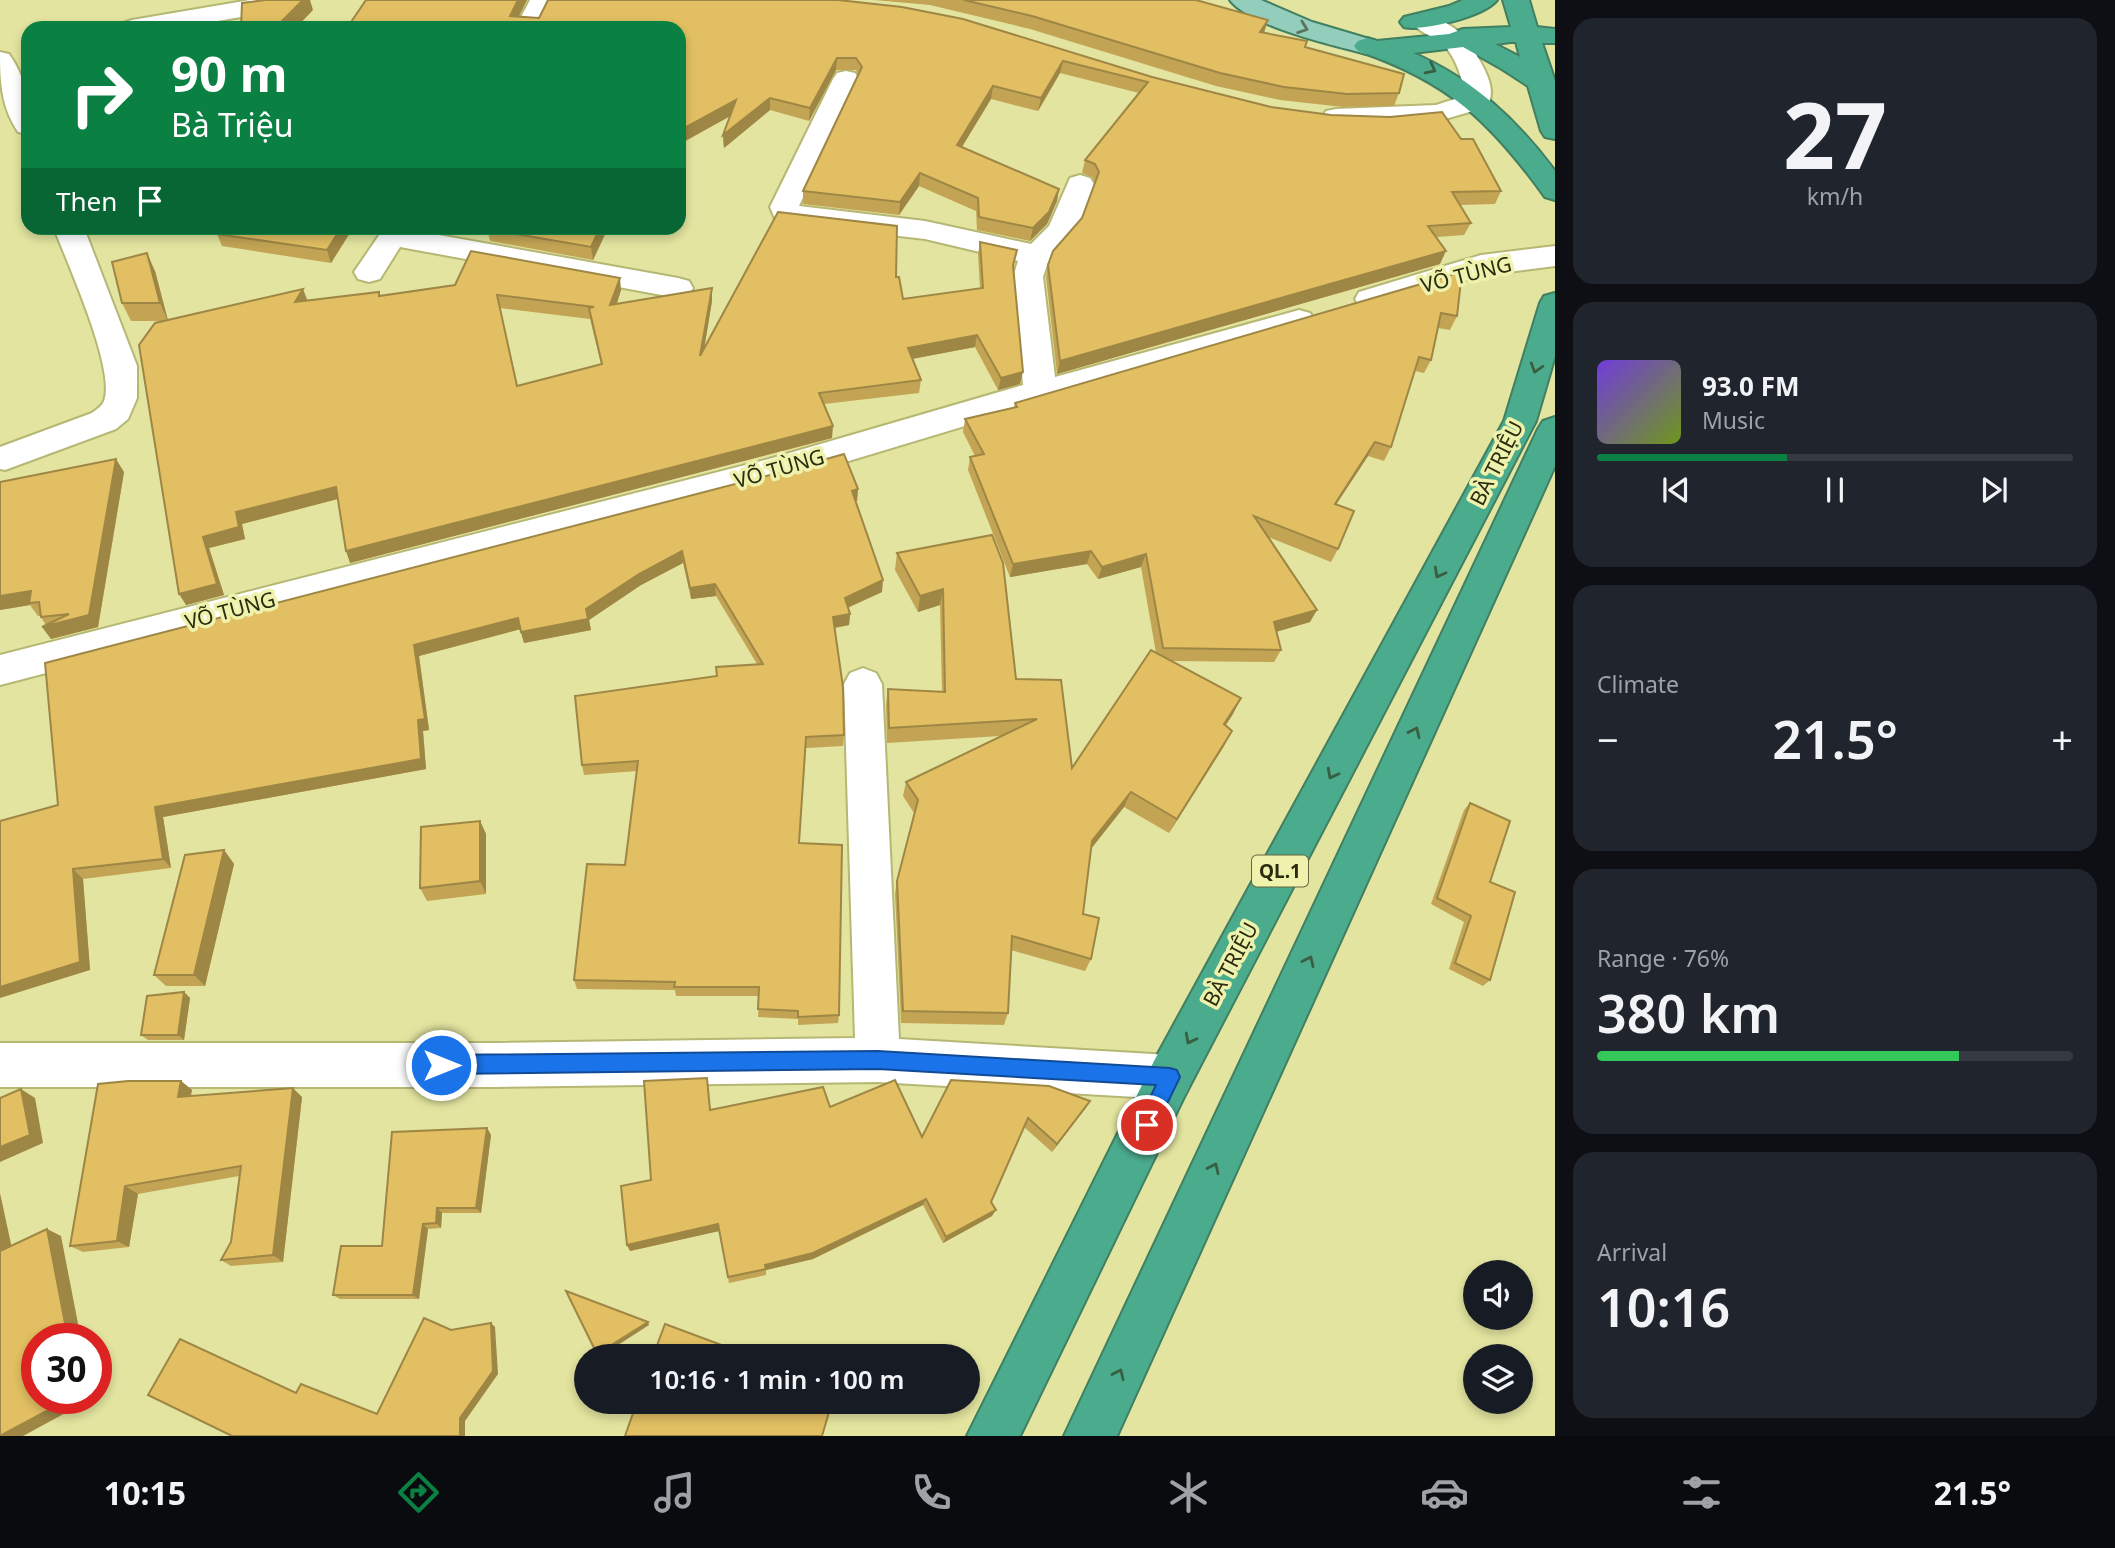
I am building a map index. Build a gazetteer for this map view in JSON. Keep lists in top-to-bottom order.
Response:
{
  "streets": {
    "highway": ["BÀ TRIỆU", "QL.1"],
    "street": ["VÕ TÙNG"]
  },
  "page": {
    "tile": [
      ["27", "km/h"],
      "Climate",
      ["Range · 76%", "380 km"],
      ["Arrival", "10:16"]
    ],
    "turn": ["90 m", "Bà Triệu"],
    "then": "Then",
    "song": ["93.0 FM", "Music"],
    "heat": ["−", "21.5°", "+"],
    "limit": "30",
    "trip": "10:16 · 1 min · 100 m",
    "tabs": ["10:15", "21.5°"]
  }
}
